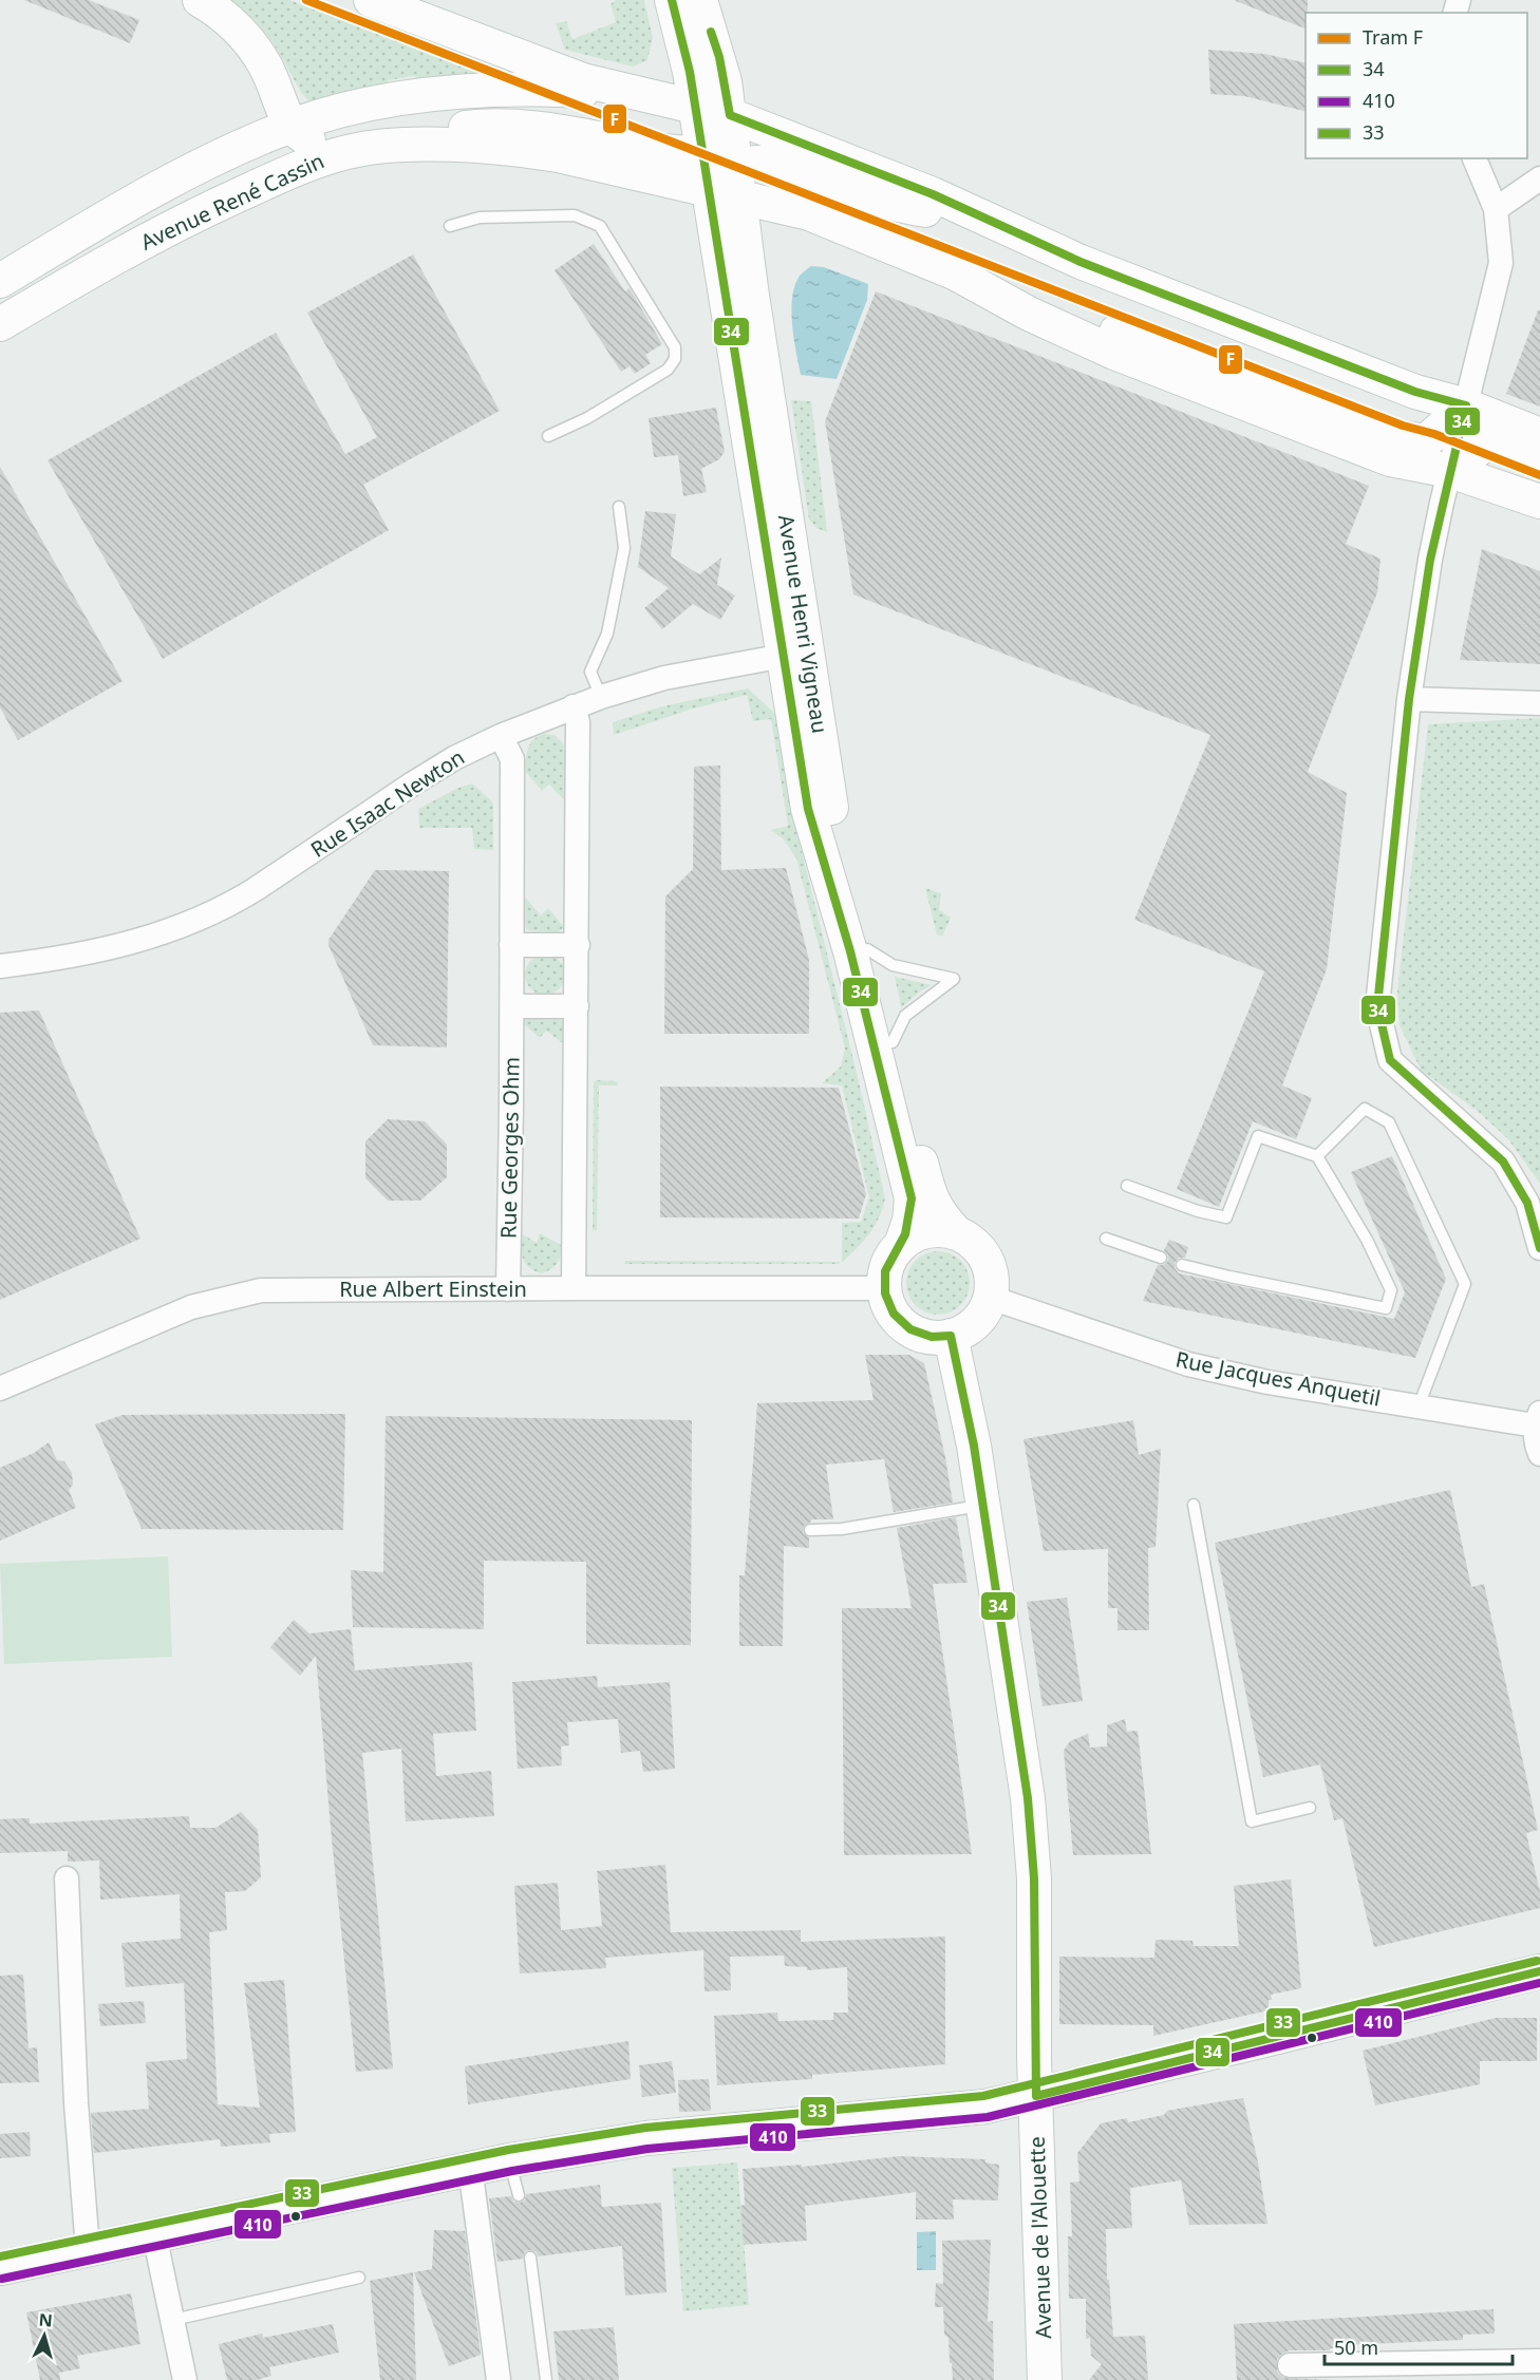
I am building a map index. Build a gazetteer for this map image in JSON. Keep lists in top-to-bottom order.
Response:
{
  "streets": {
    "main road": ["Avenue René Cassin", "Avenue Henri Vigneau", "Avenue de l'Alouette"],
    "street": [
      "Rue Isaac Newton",
      "Rue Georges Ohm",
      "Rue Albert Einstein",
      "Rue Jacques Anquetil"
    ]
  },
  "crossings": [
    ["Avenue René Cassin", "Avenue Henri Vigneau"],
    ["Avenue Henri Vigneau", "Rue Isaac Newton"],
    ["Avenue Henri Vigneau", "Rue Albert Einstein"],
    ["Avenue Henri Vigneau", "Rue Jacques Anquetil"],
    ["Rue Isaac Newton", "Rue Georges Ohm"],
    ["Rue Georges Ohm", "Rue Albert Einstein"],
    ["Rue Albert Einstein", "Rue Jacques Anquetil"]
  ],
  "lines": [
    "tram line F",
    "transit line 34",
    "transit line 33",
    "transit line 410"
  ],
  "legend": [
    "Tram F",
    "34",
    "410",
    "33"
  ],
  "scale_bar": "50 m",
  "north": "top"
}
